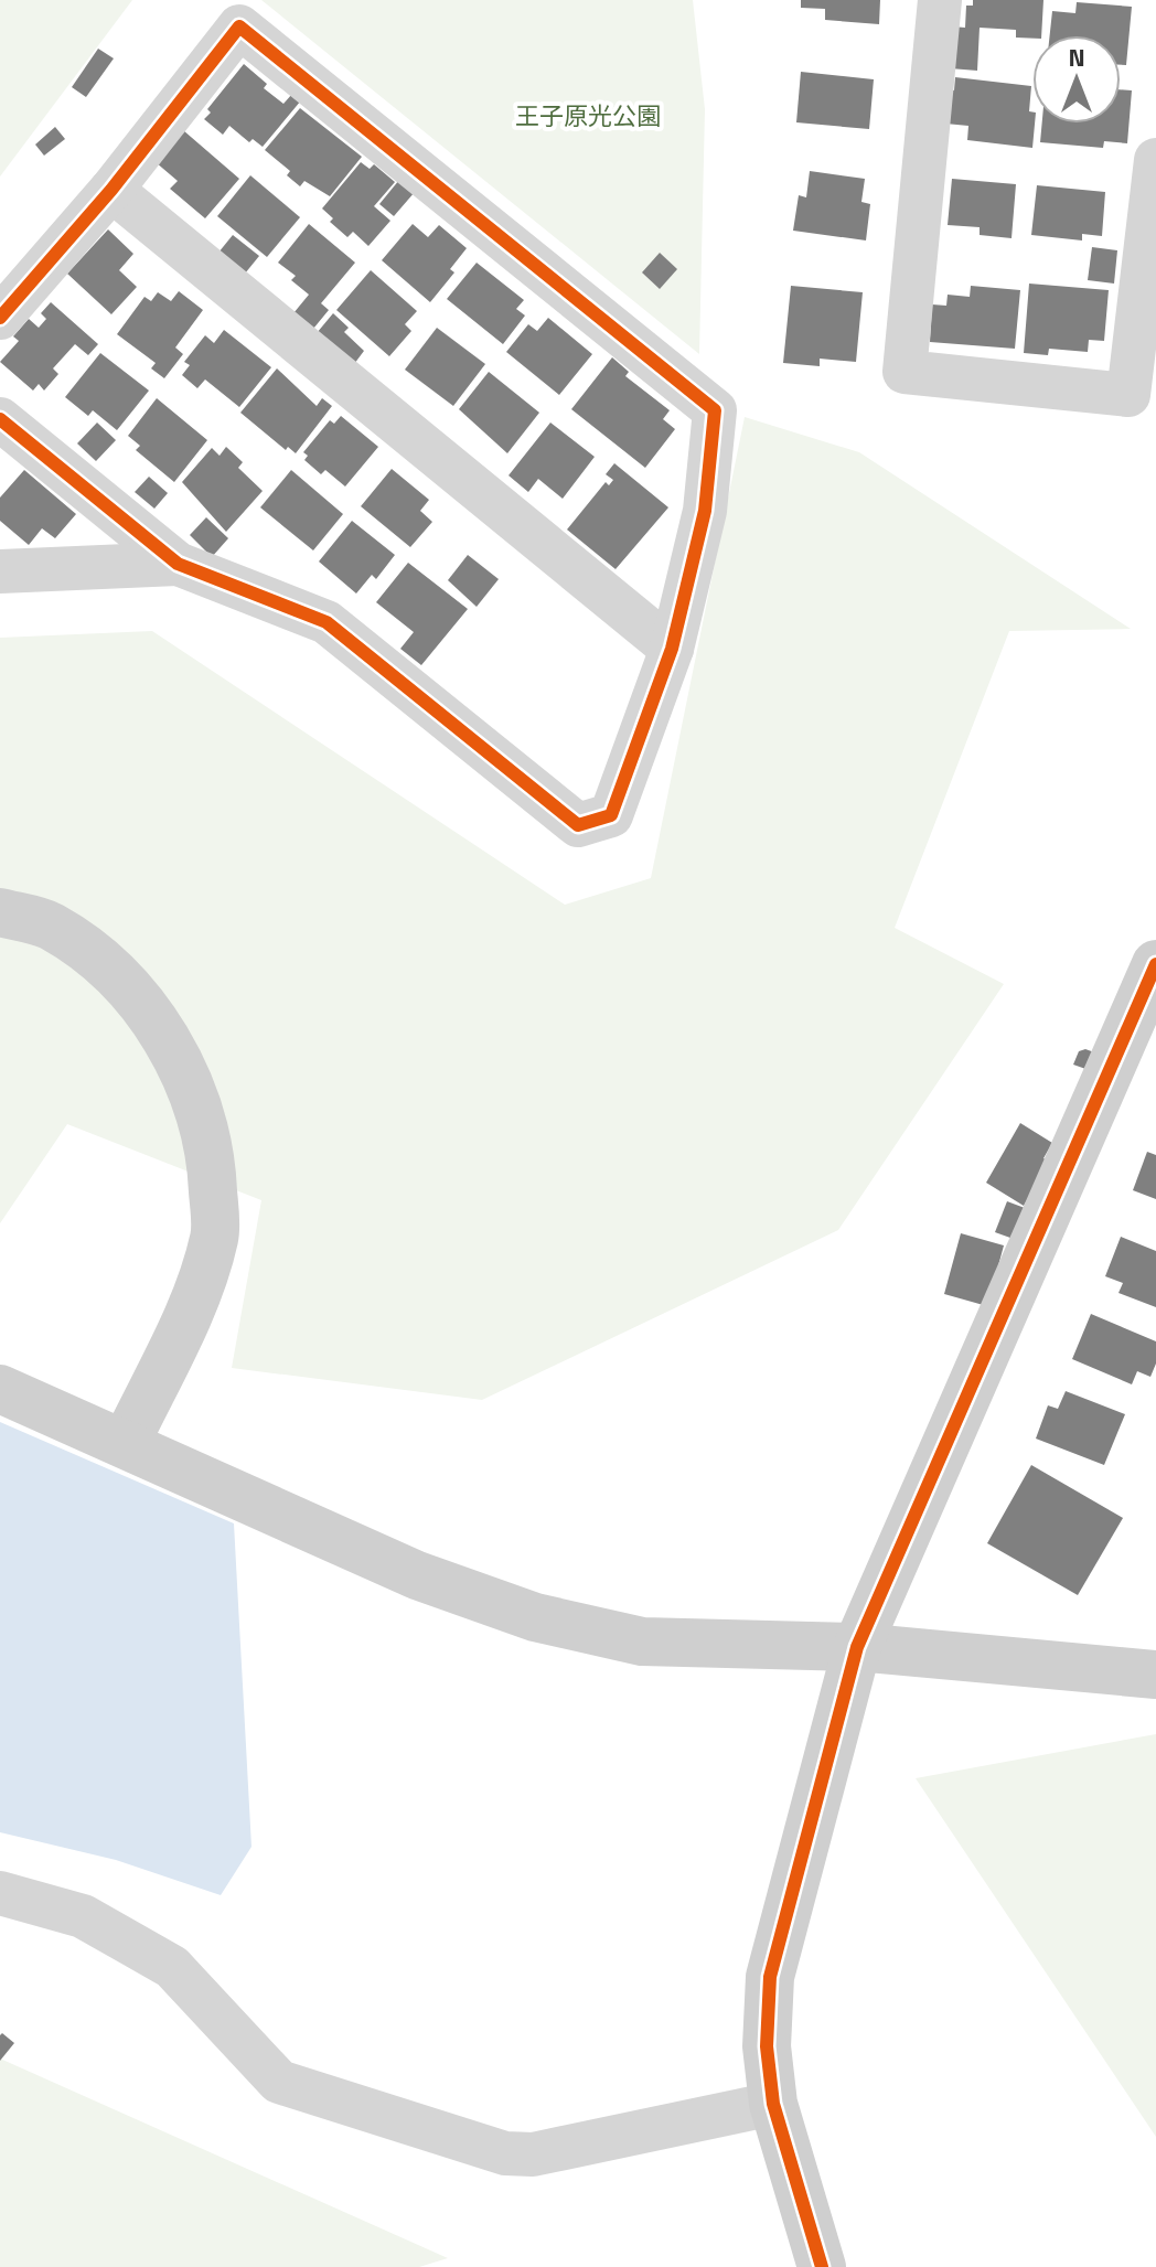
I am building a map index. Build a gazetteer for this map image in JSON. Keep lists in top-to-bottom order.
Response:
{
  "parks": ["王子原光公園"],
  "north": "top"
}
